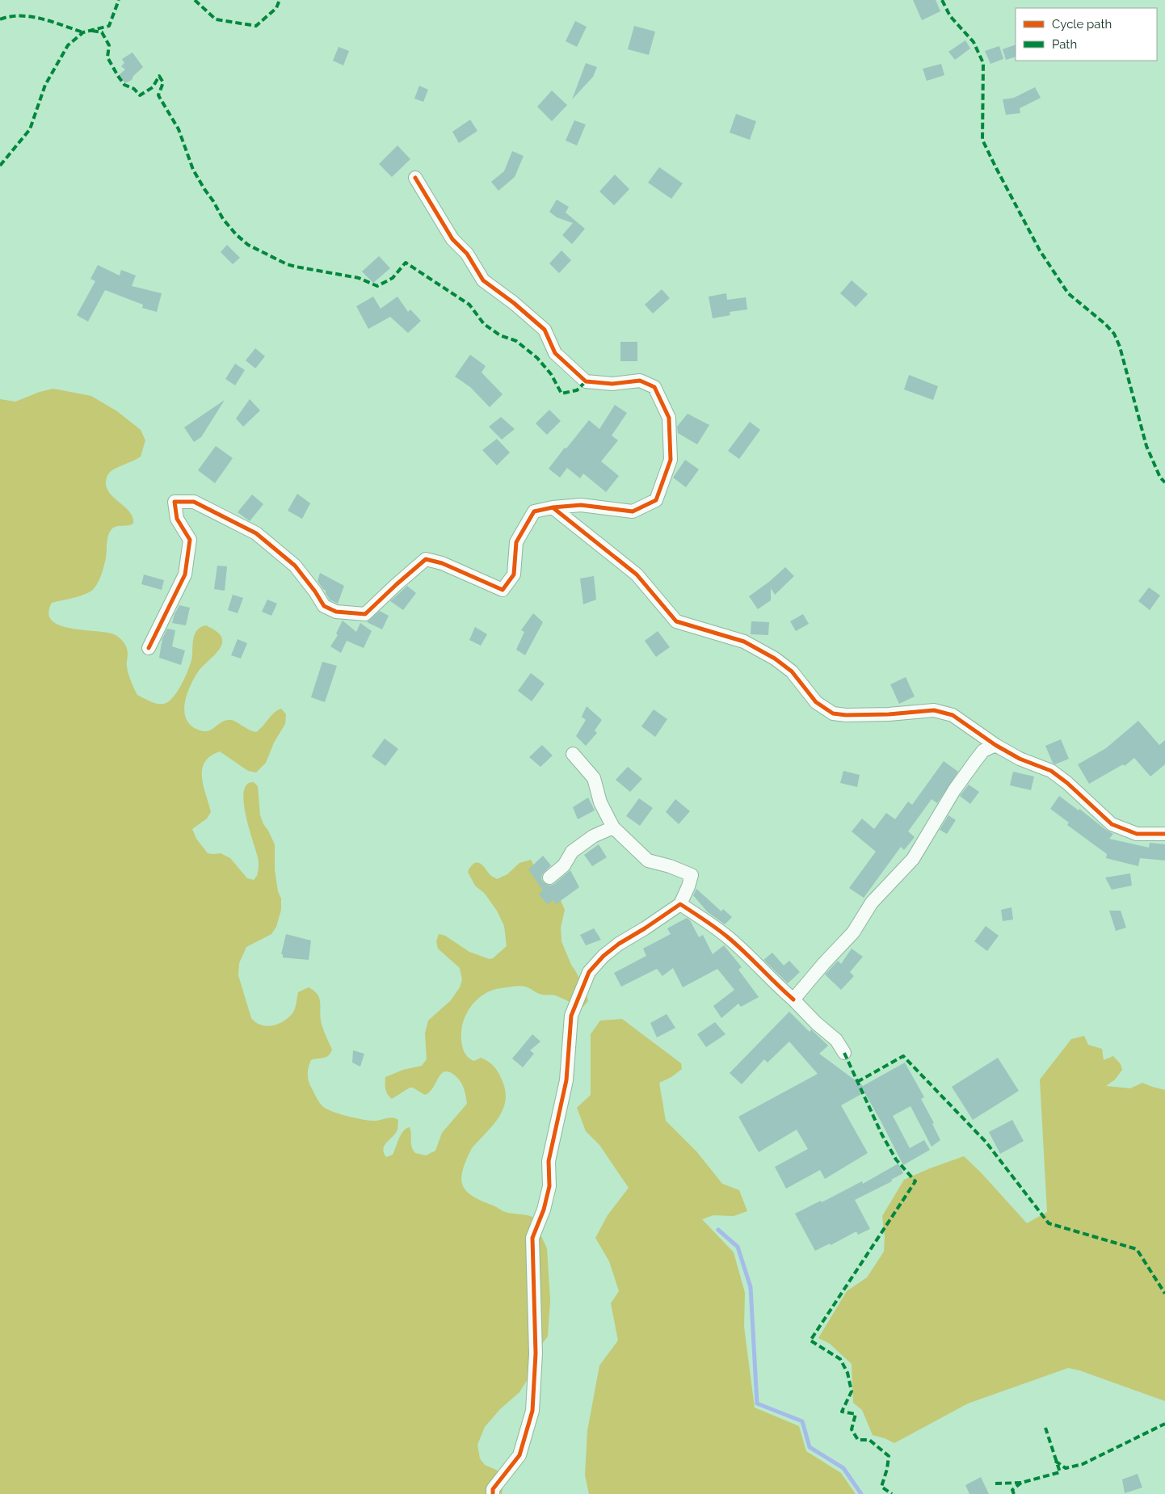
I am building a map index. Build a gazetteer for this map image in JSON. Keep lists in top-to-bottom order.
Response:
{
  "legend": ["Cycle path", "Path"]
}
